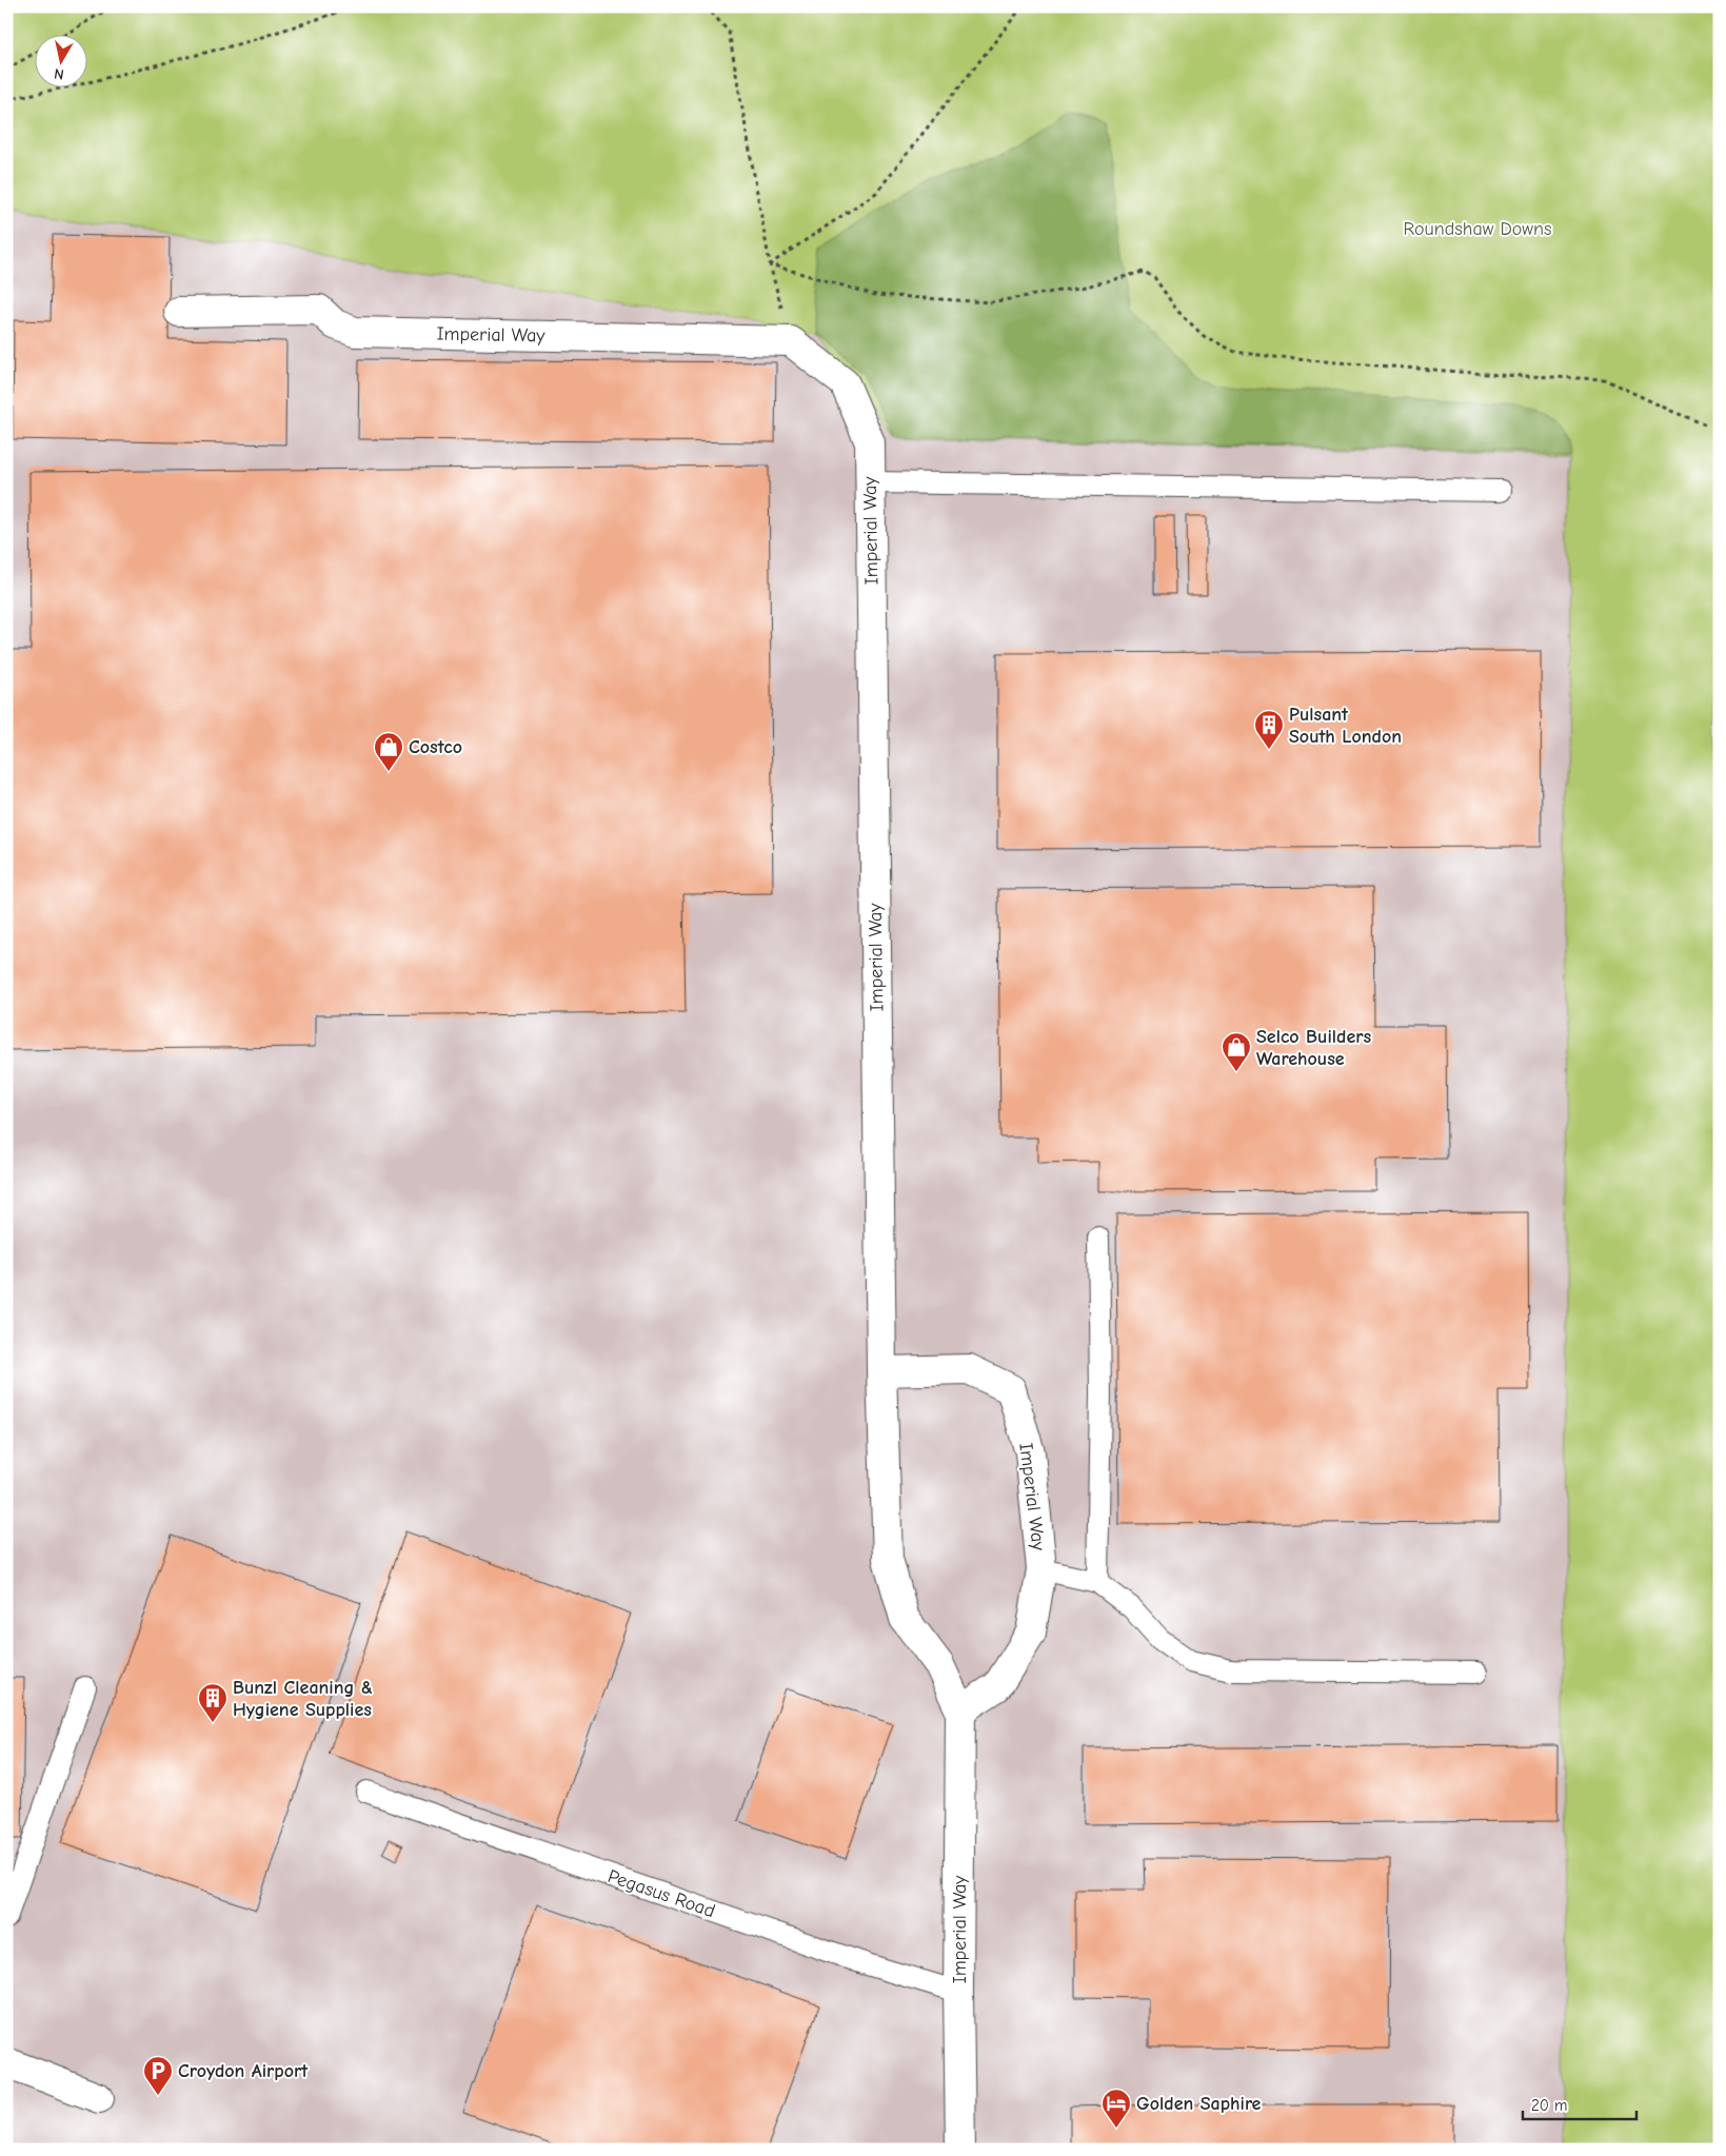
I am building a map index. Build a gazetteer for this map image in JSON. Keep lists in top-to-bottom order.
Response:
{
  "streets": {
    "street": ["Imperial Way"],
    "lane": ["Pegasus Road"]
  },
  "crossings": [
    ["Imperial Way", "Pegasus Road"]
  ],
  "parks": ["Roundshaw Downs"],
  "places": {
    "building": ["Pulsant South London", "Bunzl Cleaning & Hygiene Supplies"],
    "shop": ["Costco", "Selco Builders Warehouse"],
    "parking": ["Croydon Airport"],
    "hotel": ["Golden Saphire"]
  },
  "scale_bar": "20 m",
  "north": "bottom"
}
